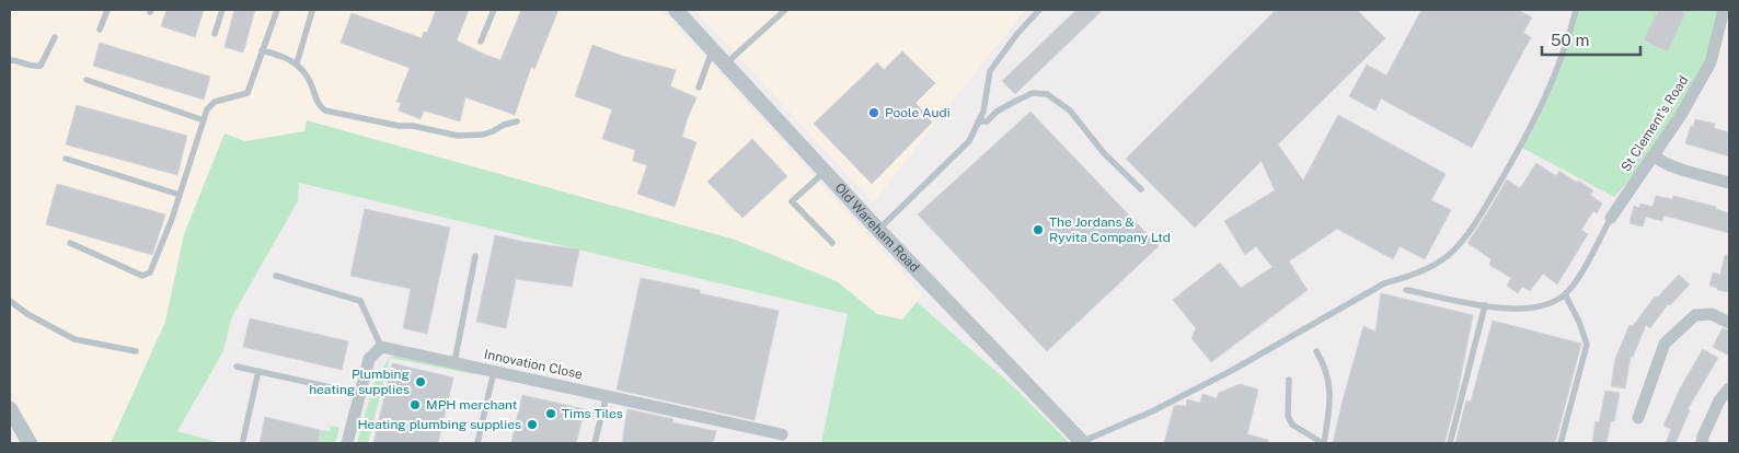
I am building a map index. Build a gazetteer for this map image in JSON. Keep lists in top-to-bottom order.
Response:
{
  "streets": {
    "street": ["St Clement's Road", "Old Wareham Road", "Innovation Close"]
  },
  "places": [
    "Poole Audi",
    "The Jordans & Ryvita Company Ltd",
    "Plumbing heating supplies",
    "MPH merchant",
    "Tims Tiles",
    "Heating plumbing supplies"
  ],
  "scale_bar": "50 m"
}
